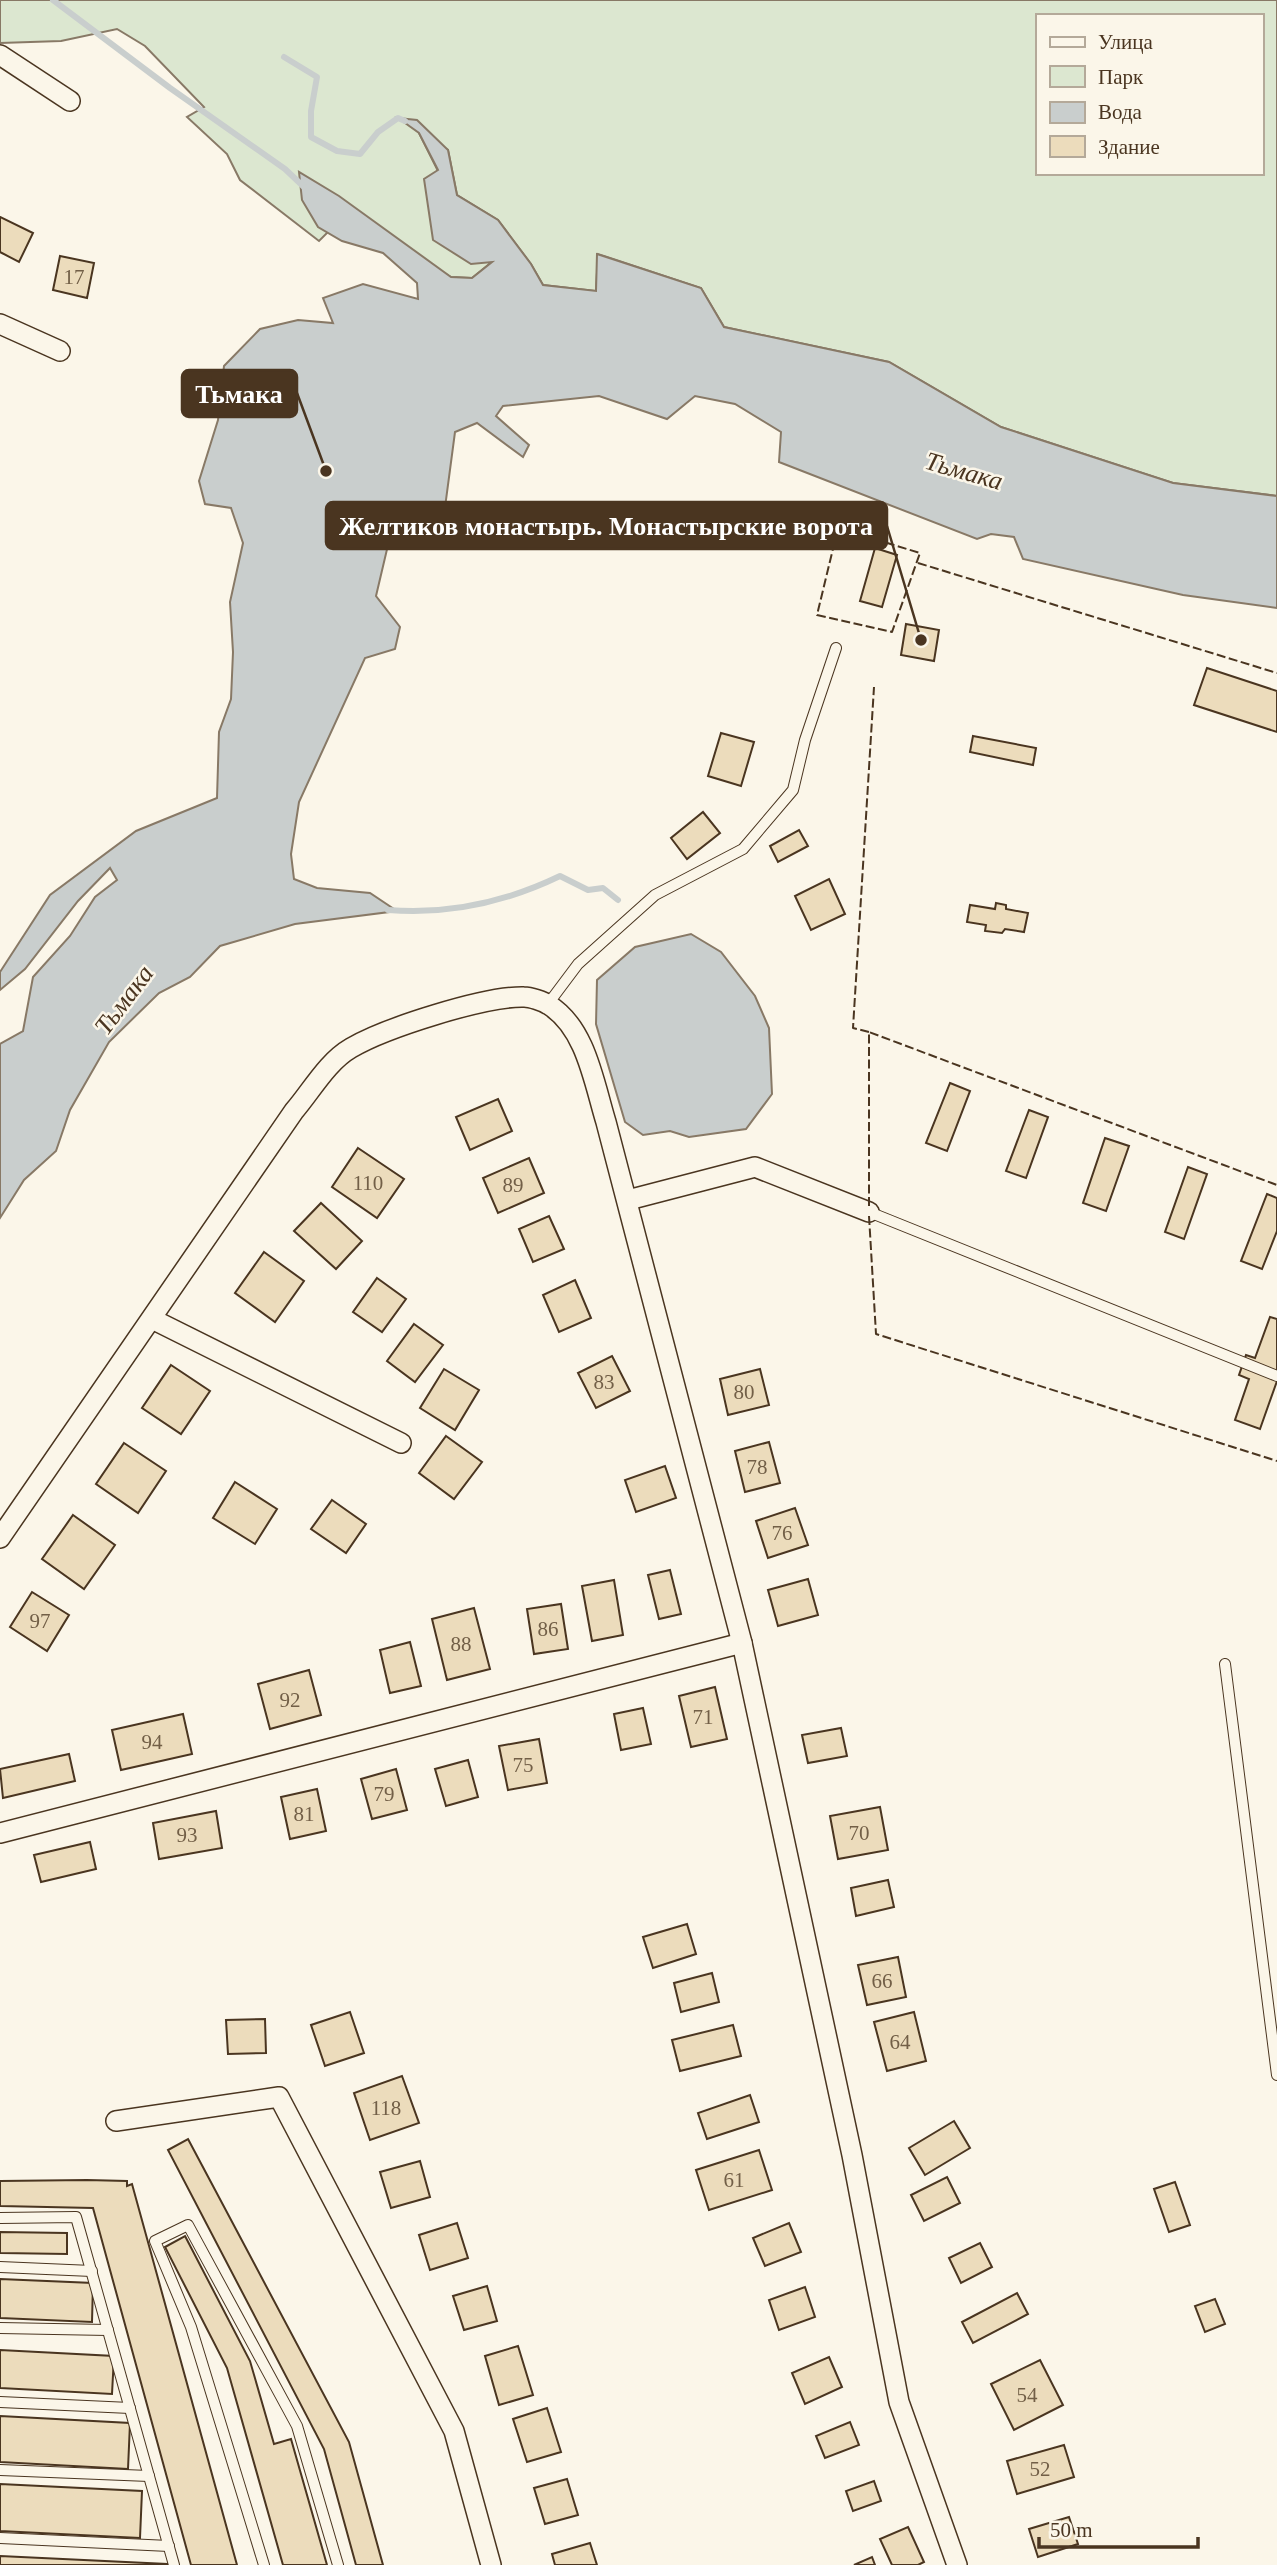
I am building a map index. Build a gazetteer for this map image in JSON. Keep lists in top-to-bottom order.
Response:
{
  "water": ["Тьмака"],
  "places": ["Тьмака", "Желтиков монастырь. Монастырские ворота"],
  "house_numbers": [
    "17",
    "110",
    "89",
    "83",
    "80",
    "78",
    "76",
    "97",
    "86",
    "88",
    "92",
    "71",
    "94",
    "75",
    "79",
    "81",
    "70",
    "93",
    "66",
    "64",
    "118",
    "61",
    "54",
    "52"
  ],
  "legend": [
    "Улица",
    "Парк",
    "Вода",
    "Здание"
  ],
  "scale_bar": "50 m"
}
